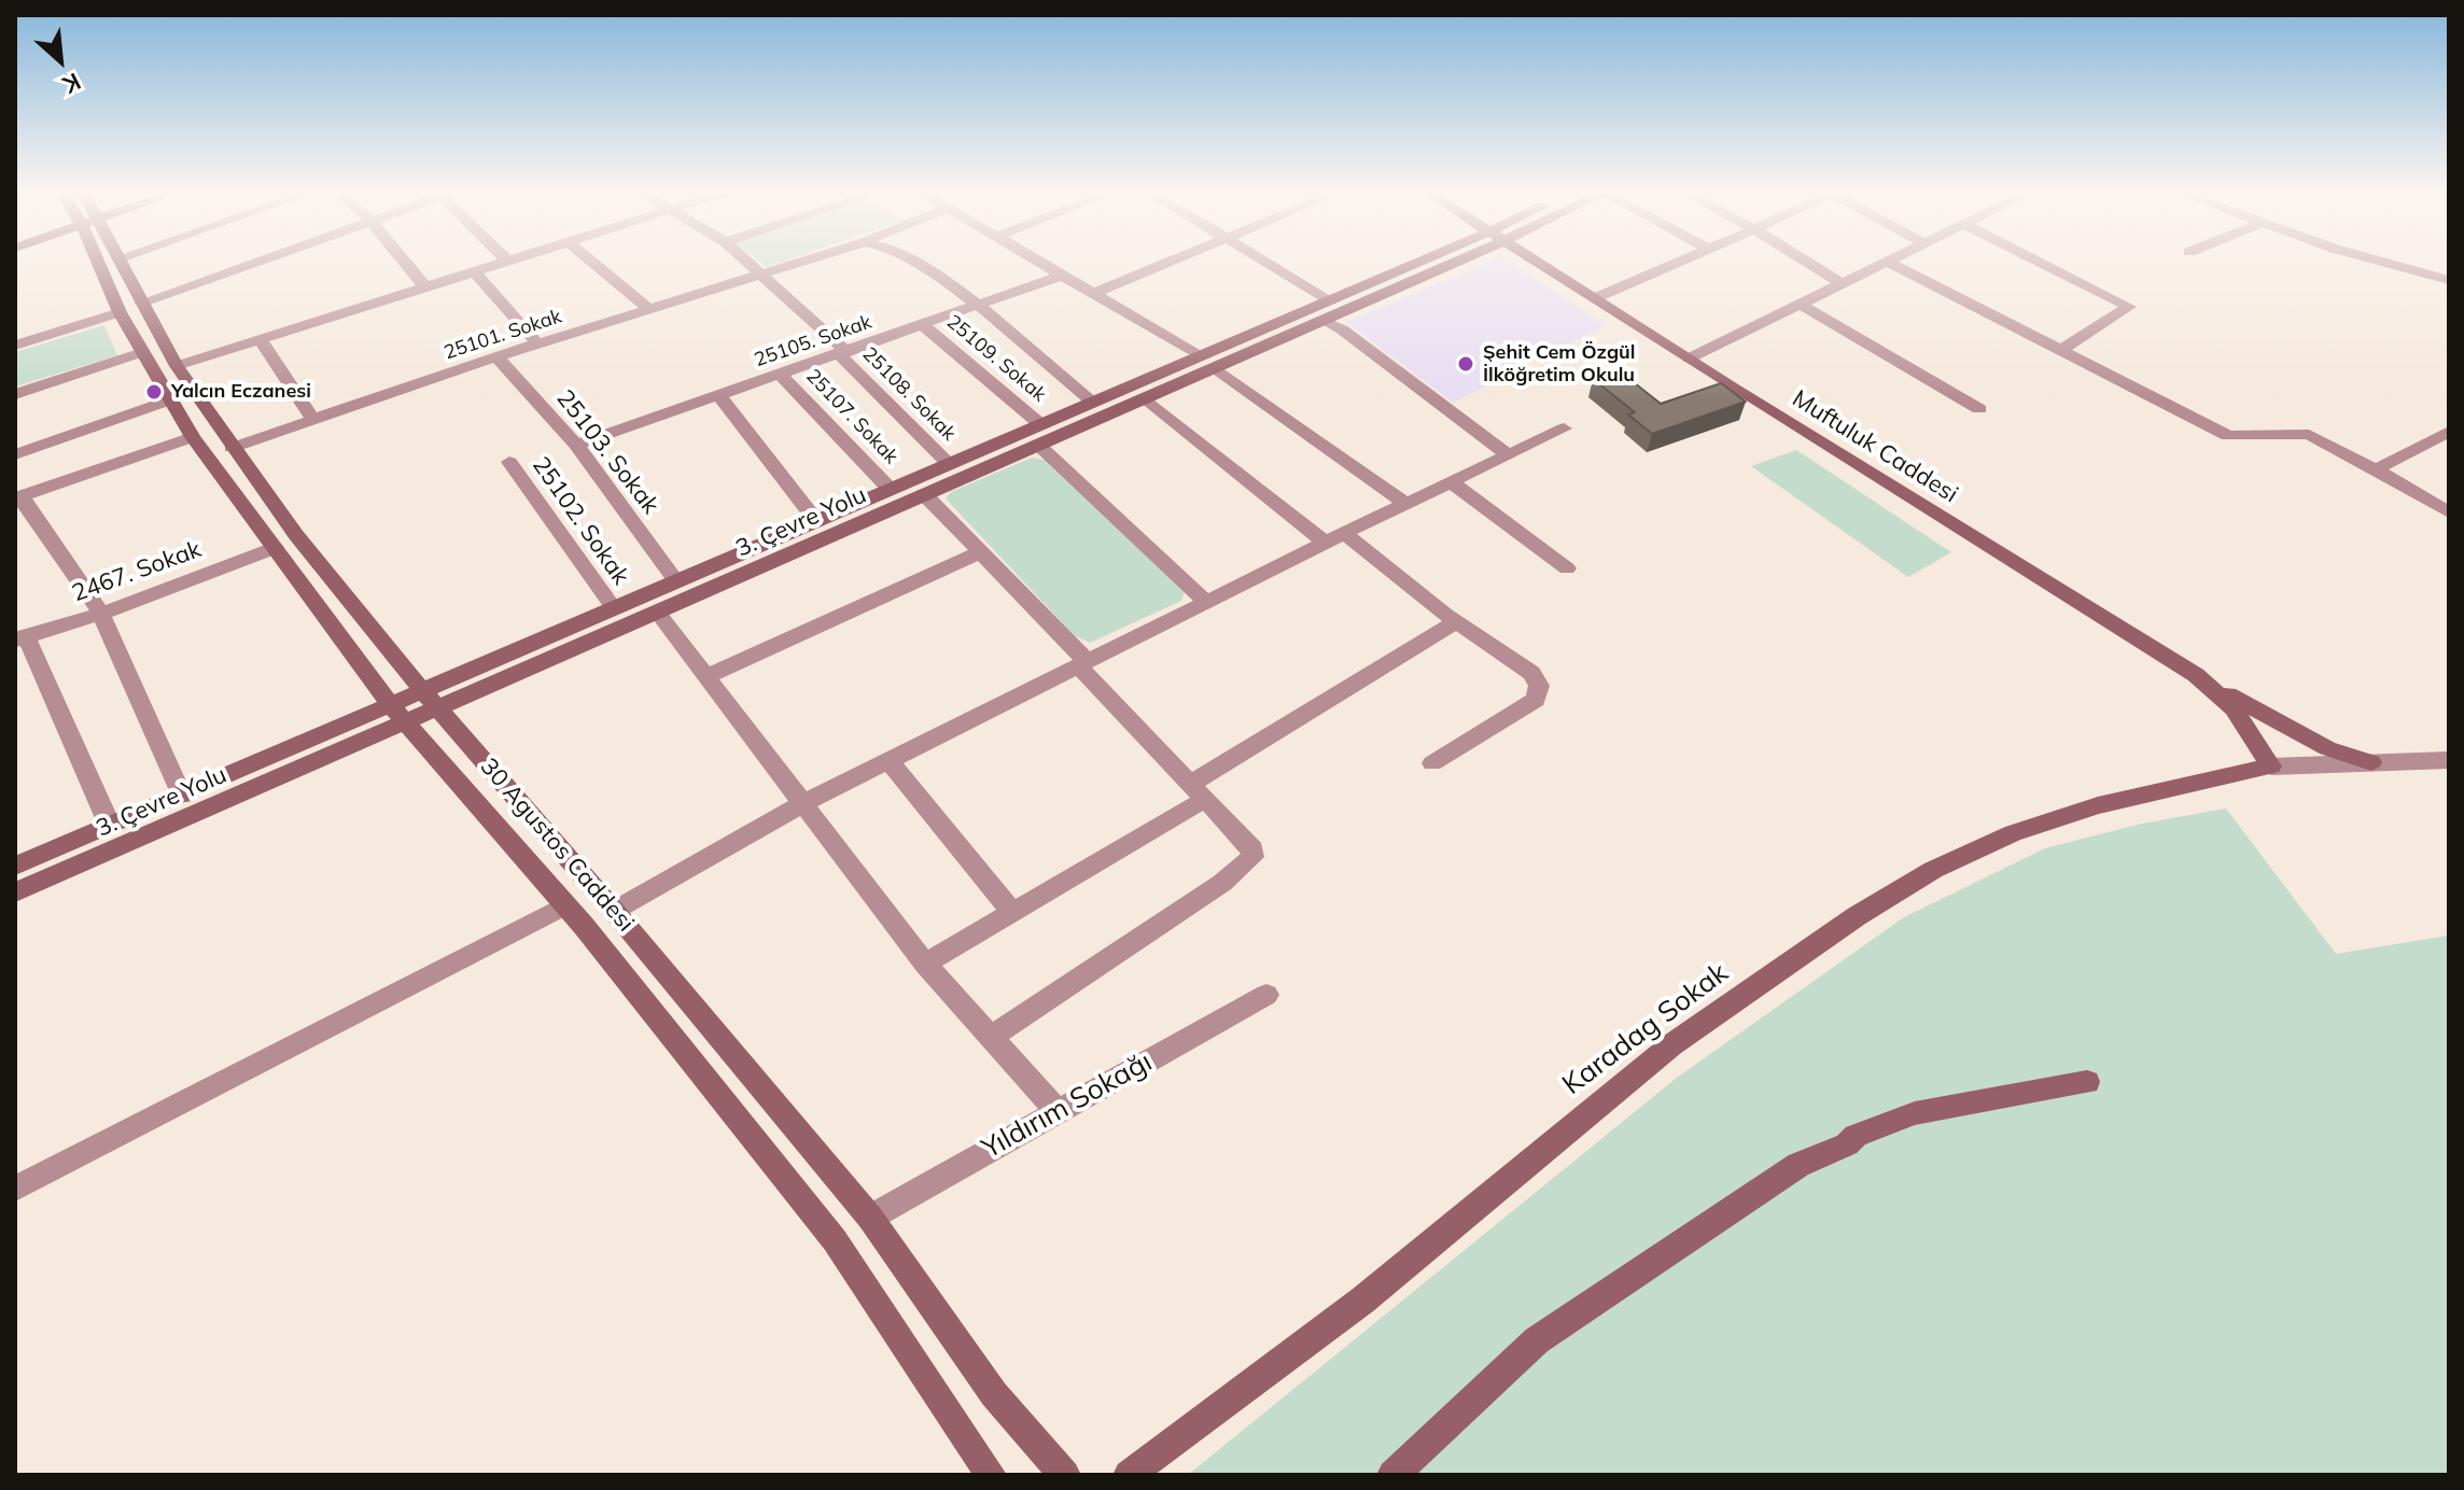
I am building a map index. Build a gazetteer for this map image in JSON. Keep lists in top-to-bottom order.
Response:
{
  "streets": {
    "main road": [
      "Muftuluk Caddesi",
      "3. Çevre Yolu",
      "30 Agustos Caddesi",
      "Karadag Sokak"
    ],
    "street": [
      "25101. Sokak",
      "25105. Sokak",
      "25109. Sokak",
      "25108. Sokak",
      "25107. Sokak",
      "25103. Sokak",
      "25102. Sokak",
      "2467. Sokak",
      "Yıldırım Sokağı"
    ]
  },
  "crossings": [
    ["25101. Sokak", "25108. Sokak"],
    ["25101. Sokak", "25103. Sokak"],
    ["25101. Sokak", "30 Agustos Caddesi"],
    ["25105. Sokak", "25109. Sokak"],
    ["25105. Sokak", "25108. Sokak"],
    ["25105. Sokak", "25107. Sokak"],
    ["25105. Sokak", "25103. Sokak"],
    ["25109. Sokak", "3. Çevre Yolu"],
    ["25108. Sokak", "3. Çevre Yolu"],
    ["25107. Sokak", "3. Çevre Yolu"],
    ["Muftuluk Caddesi", "Karadag Sokak"],
    ["25103. Sokak", "3. Çevre Yolu"],
    ["25102. Sokak", "3. Çevre Yolu"],
    ["3. Çevre Yolu", "30 Agustos Caddesi"],
    ["2467. Sokak", "30 Agustos Caddesi"],
    ["30 Agustos Caddesi", "Yıldırım Sokağı"]
  ],
  "places": ["Şehit Cem Özgül İlköğretim Okulu", "Yalcın Eczanesi"],
  "north": "bottom right"
}
